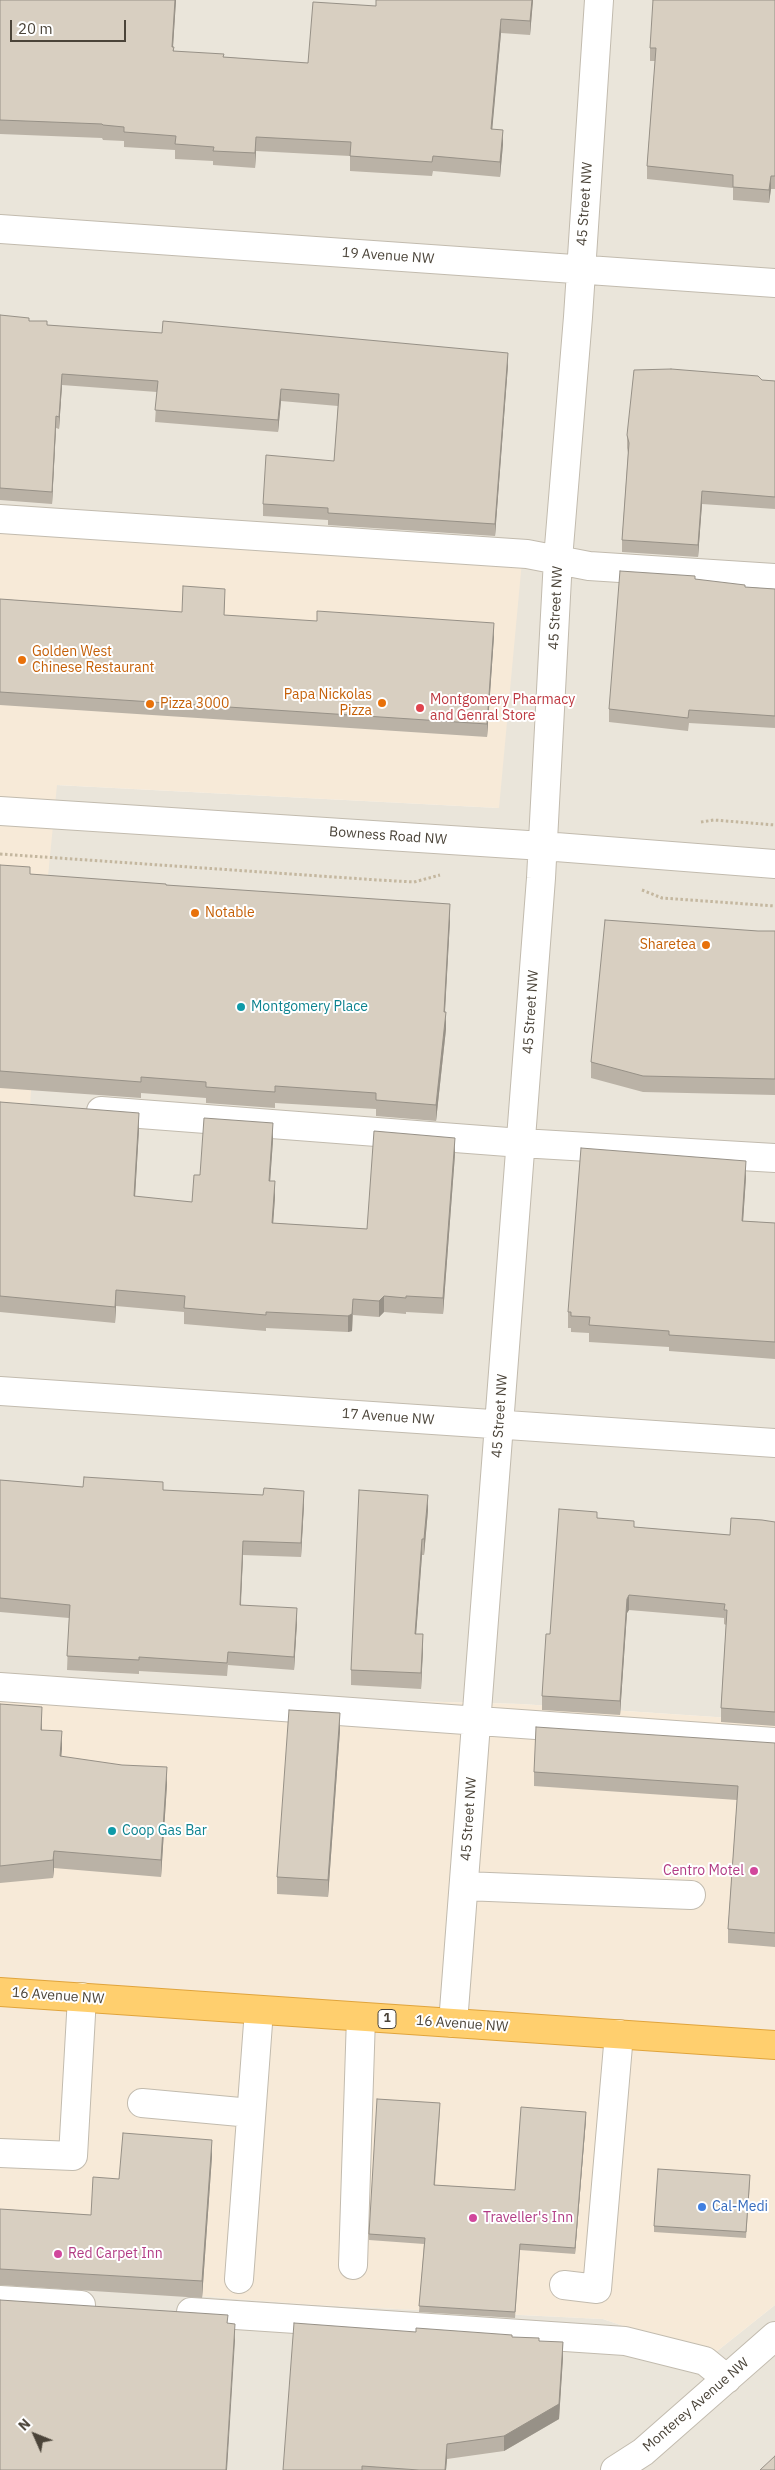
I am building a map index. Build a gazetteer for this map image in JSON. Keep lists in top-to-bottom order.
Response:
{
  "streets": {
    "highway": ["16 Avenue NW", "1"],
    "street": [
      "45 Street NW",
      "19 Avenue NW",
      "Bowness Road NW",
      "17 Avenue NW",
      "Monterey Avenue NW"
    ]
  },
  "crossings": [
    ["45 Street NW", "19 Avenue NW"],
    ["45 Street NW", "Bowness Road NW"],
    ["45 Street NW", "17 Avenue NW"],
    ["45 Street NW", "16 Avenue NW"]
  ],
  "places": [
    "Golden West Chinese Restaurant",
    "Papa Nickolas Pizza",
    "Pizza 3000",
    "Montgomery Pharmacy and Genral Store",
    "Notable",
    "Sharetea",
    "Montgomery Place",
    "Coop Gas Bar",
    "Centro Motel",
    "Cal-Medi",
    "Traveller's Inn",
    "Red Carpet Inn"
  ],
  "scale_bar": "20 m",
  "north": "top left"
}
